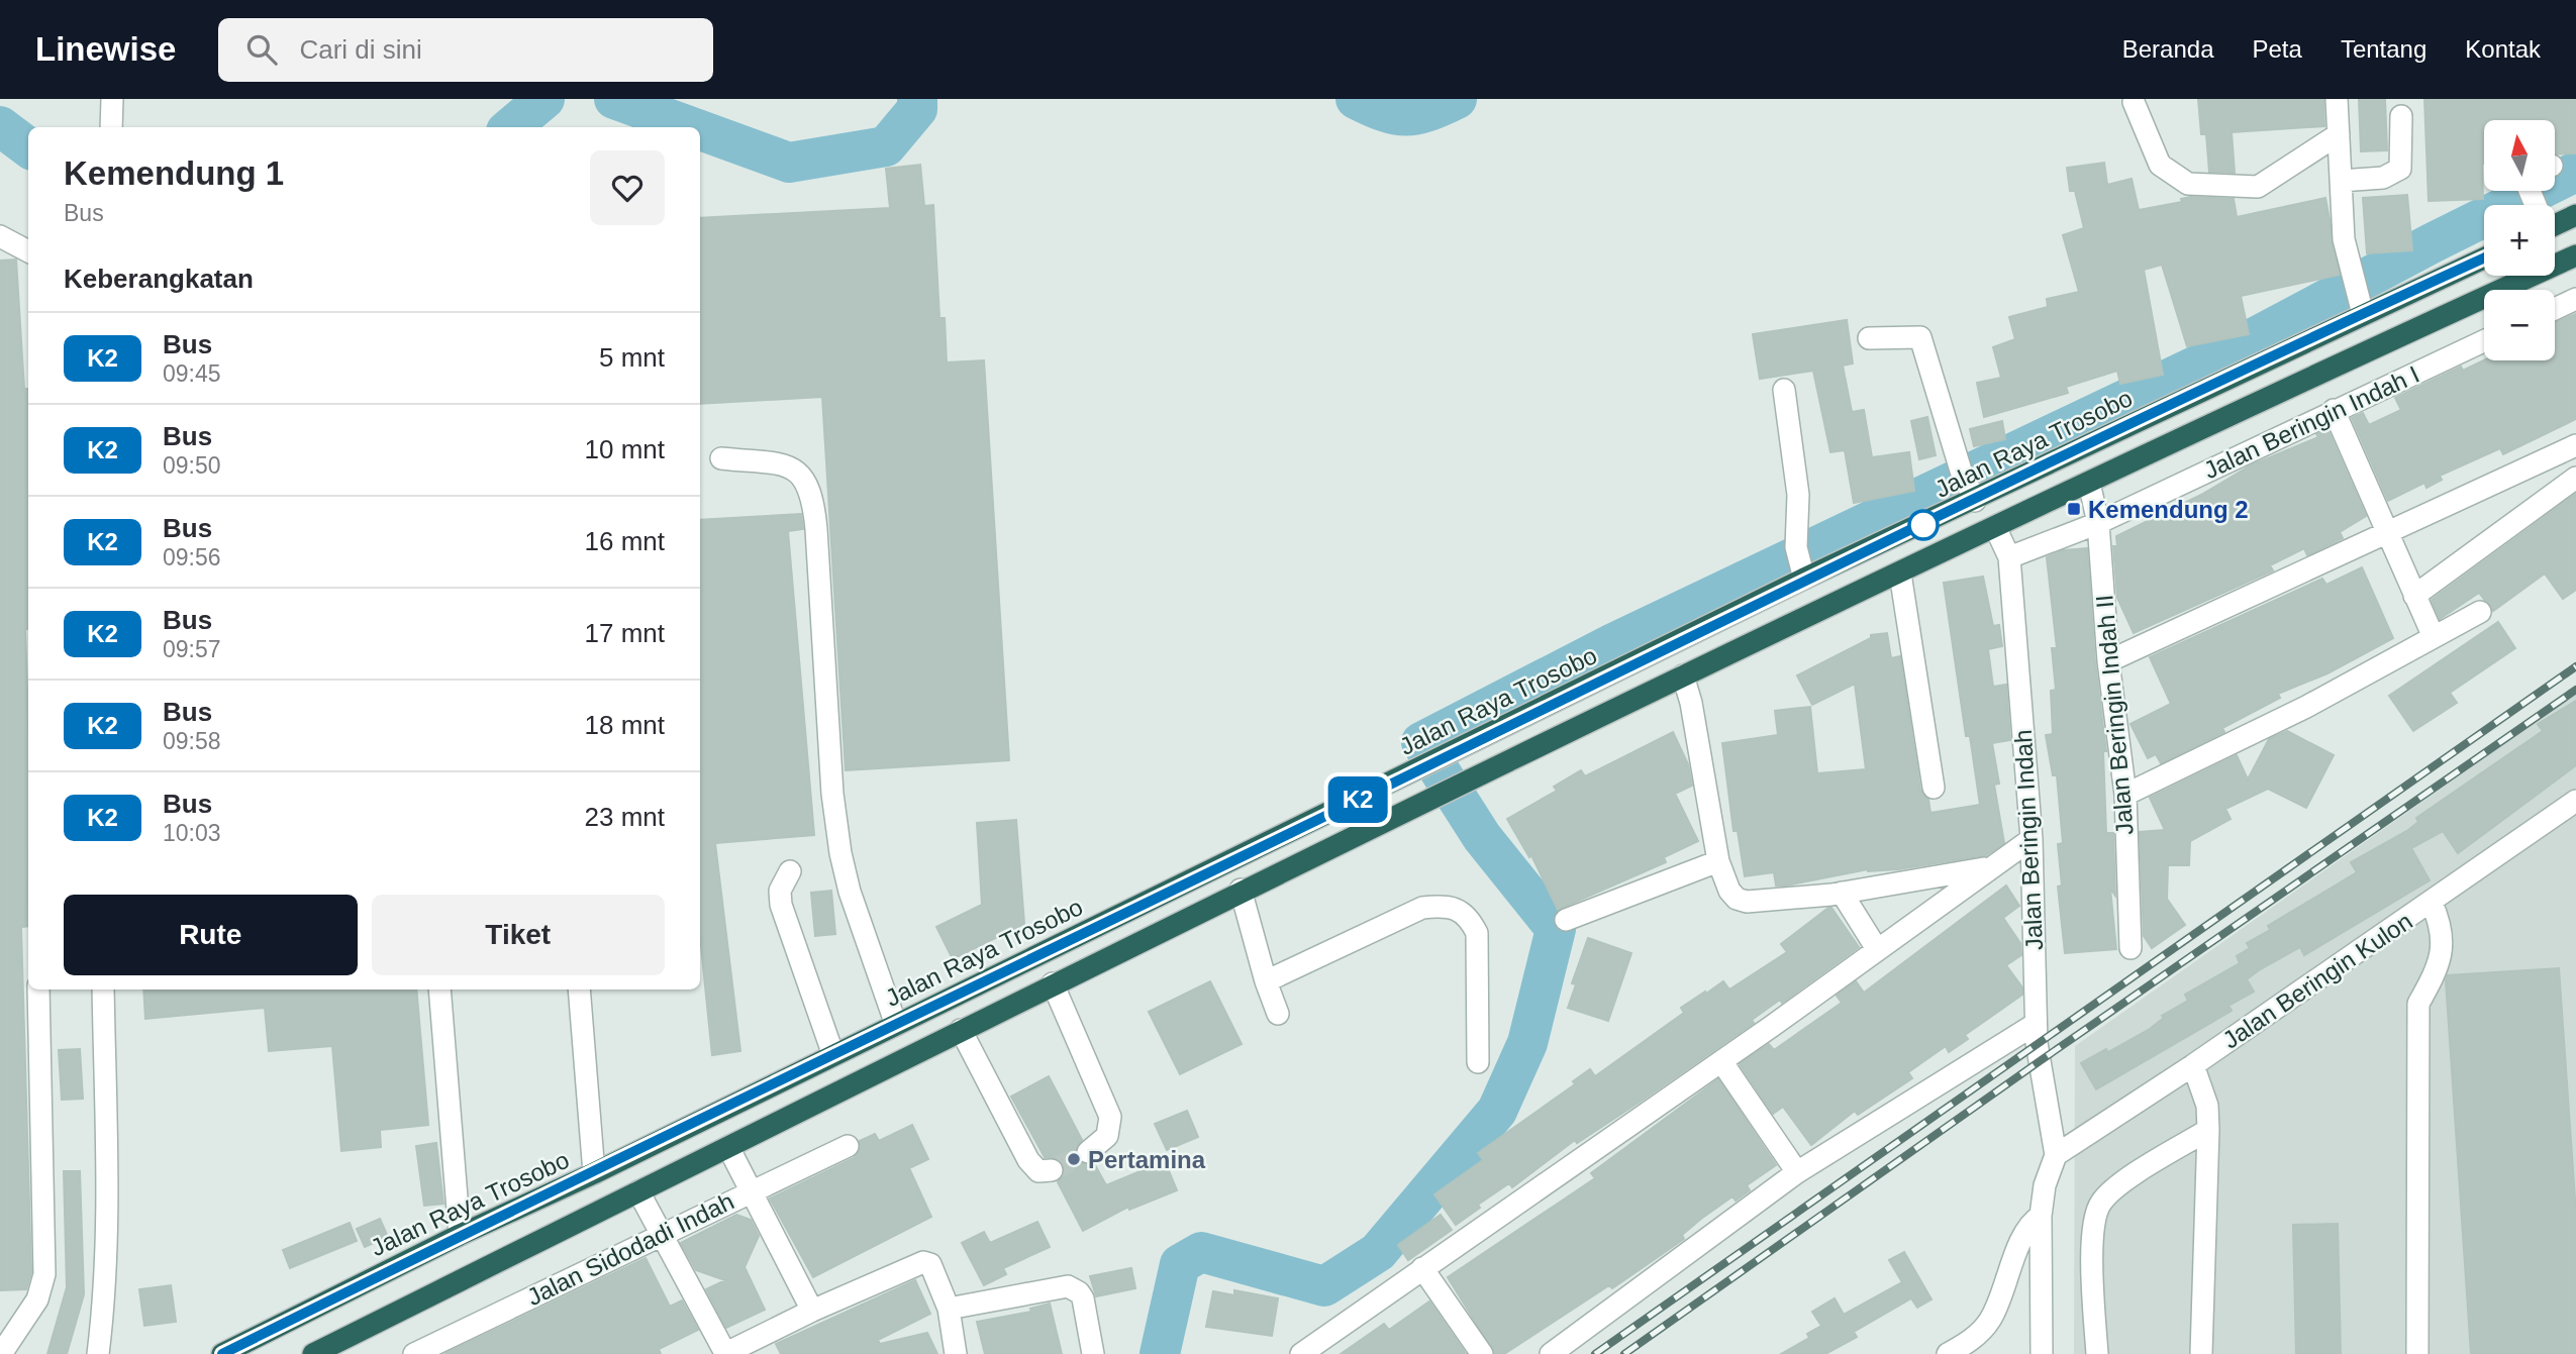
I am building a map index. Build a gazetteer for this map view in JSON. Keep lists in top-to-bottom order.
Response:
{
  "streets": {
    "highway": ["Jalan Raya Trosobo"],
    "street": [
      "Jalan Beringin Indah I",
      "Jalan Beringin Indah II",
      "Jalan Beringin Indah",
      "Jalan Beringin Kulon",
      "Jalan Sidodadi Indah"
    ]
  },
  "crossings": [
    ["Jalan Beringin Indah I", "Jalan Beringin Indah II"],
    ["Jalan Beringin Indah I", "Jalan Beringin Indah"],
    ["Jalan Beringin Indah", "Jalan Beringin Kulon"]
  ],
  "places": {
    "transit": ["Kemendung 2"],
    "other": ["Pertamina"]
  },
  "lines": ["bus line K2"],
  "north": "top",
  "page": {
    "header": "Linewise",
    "search": "Cari di sini",
    "nav": [
      "Beranda",
      "Peta",
      "Tentang",
      "Kontak"
    ],
    "on_map": "K2",
    "map_buttons": ["+", "−"],
    "heading": [
      ["Kemendung 1", "Bus"],
      "Keberangkatan"
    ],
    "list": [
      {
        "mark": "K2",
        "name": "Bus",
        "note": "09:45",
        "value": "5 mnt"
      },
      {
        "mark": "K2",
        "name": "Bus",
        "note": "09:50",
        "value": "10 mnt"
      },
      {
        "mark": "K2",
        "name": "Bus",
        "note": "09:56",
        "value": "16 mnt"
      },
      {
        "mark": "K2",
        "name": "Bus",
        "note": "09:57",
        "value": "17 mnt"
      },
      {
        "mark": "K2",
        "name": "Bus",
        "note": "09:58",
        "value": "18 mnt"
      },
      {
        "mark": "K2",
        "name": "Bus",
        "note": "10:03",
        "value": "23 mnt"
      }
    ],
    "buttons": ["Rute", "Tiket"]
  }
}
